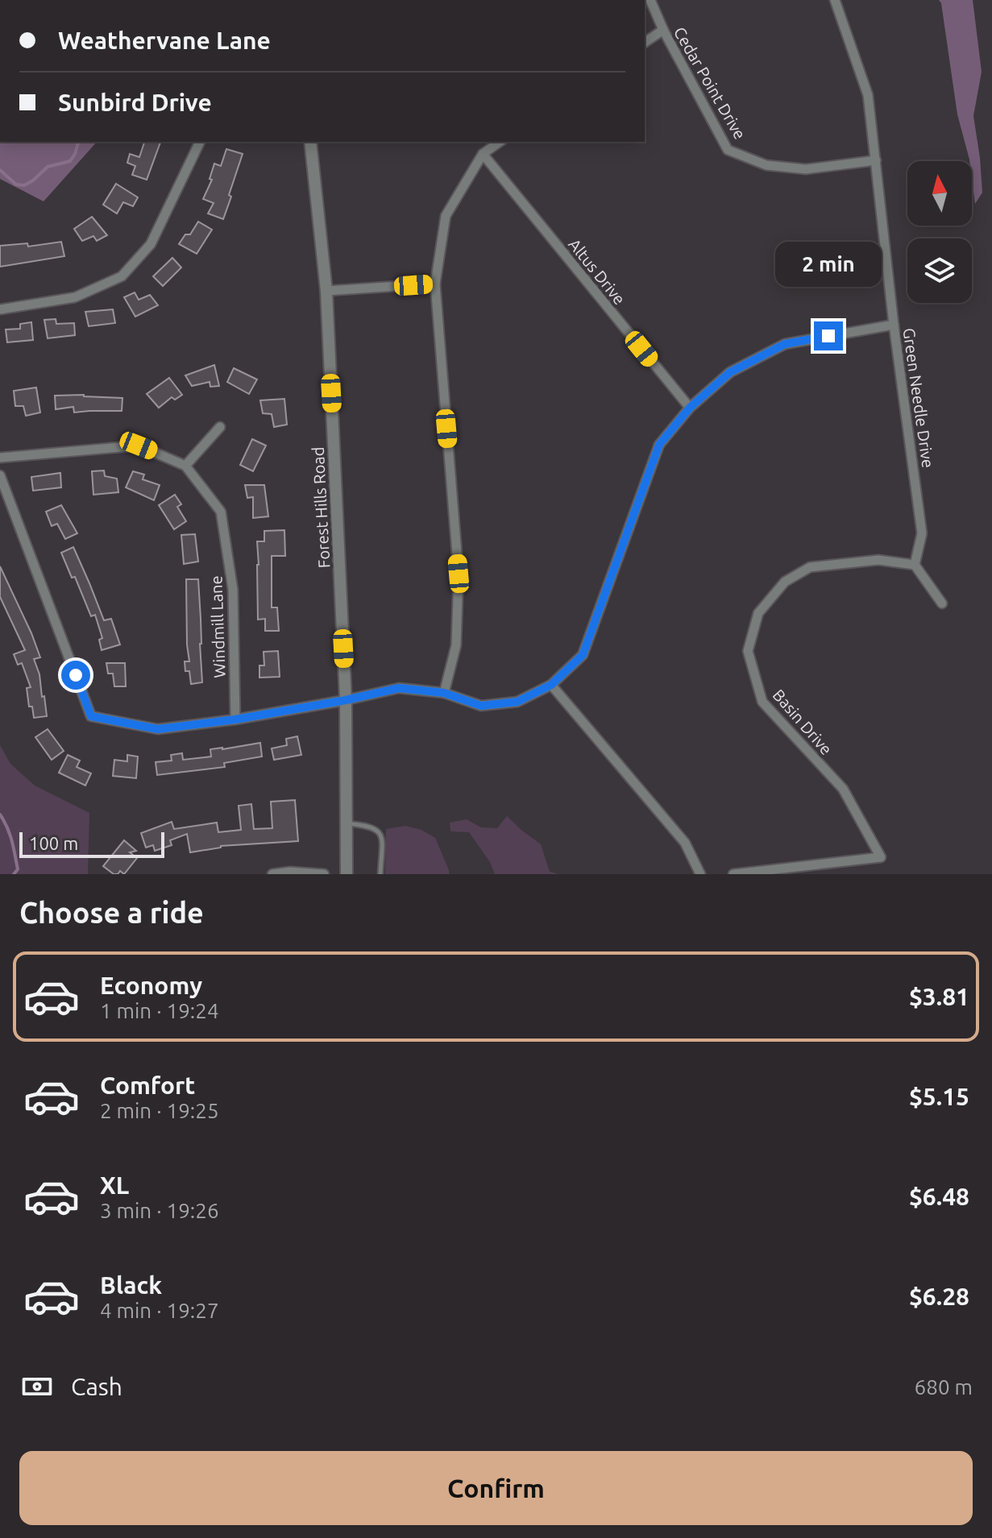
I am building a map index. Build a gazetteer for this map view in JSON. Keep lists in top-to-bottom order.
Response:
{
  "streets": {
    "street": [
      "Cedar Point Drive",
      "Altus Drive",
      "Green Needle Drive",
      "Forest Hills Road",
      "Windmill Lane",
      "Basin Drive"
    ]
  },
  "crossings": [
    ["Cedar Point Drive", "Green Needle Drive"],
    ["Green Needle Drive", "Basin Drive"]
  ],
  "scale_bar": "100 m",
  "north": "top",
  "page": {
    "banner": ["Weathervane Lane", "Sunbird Drive"],
    "bubble": "2 min",
    "scale": "100 m",
    "heading": "Choose a ride",
    "list": [
      {
        "name": "Economy",
        "note": "1 min · 19:24",
        "value": "$3.81"
      },
      {
        "name": "Comfort",
        "note": "2 min · 19:25",
        "value": "$5.15"
      },
      {
        "name": "XL",
        "note": "3 min · 19:26",
        "value": "$6.48"
      },
      {
        "name": "Black",
        "note": "4 min · 19:27",
        "value": "$6.28"
      }
    ],
    "pay": ["Cash", "680 m"],
    "buttons": "Confirm"
  }
}
